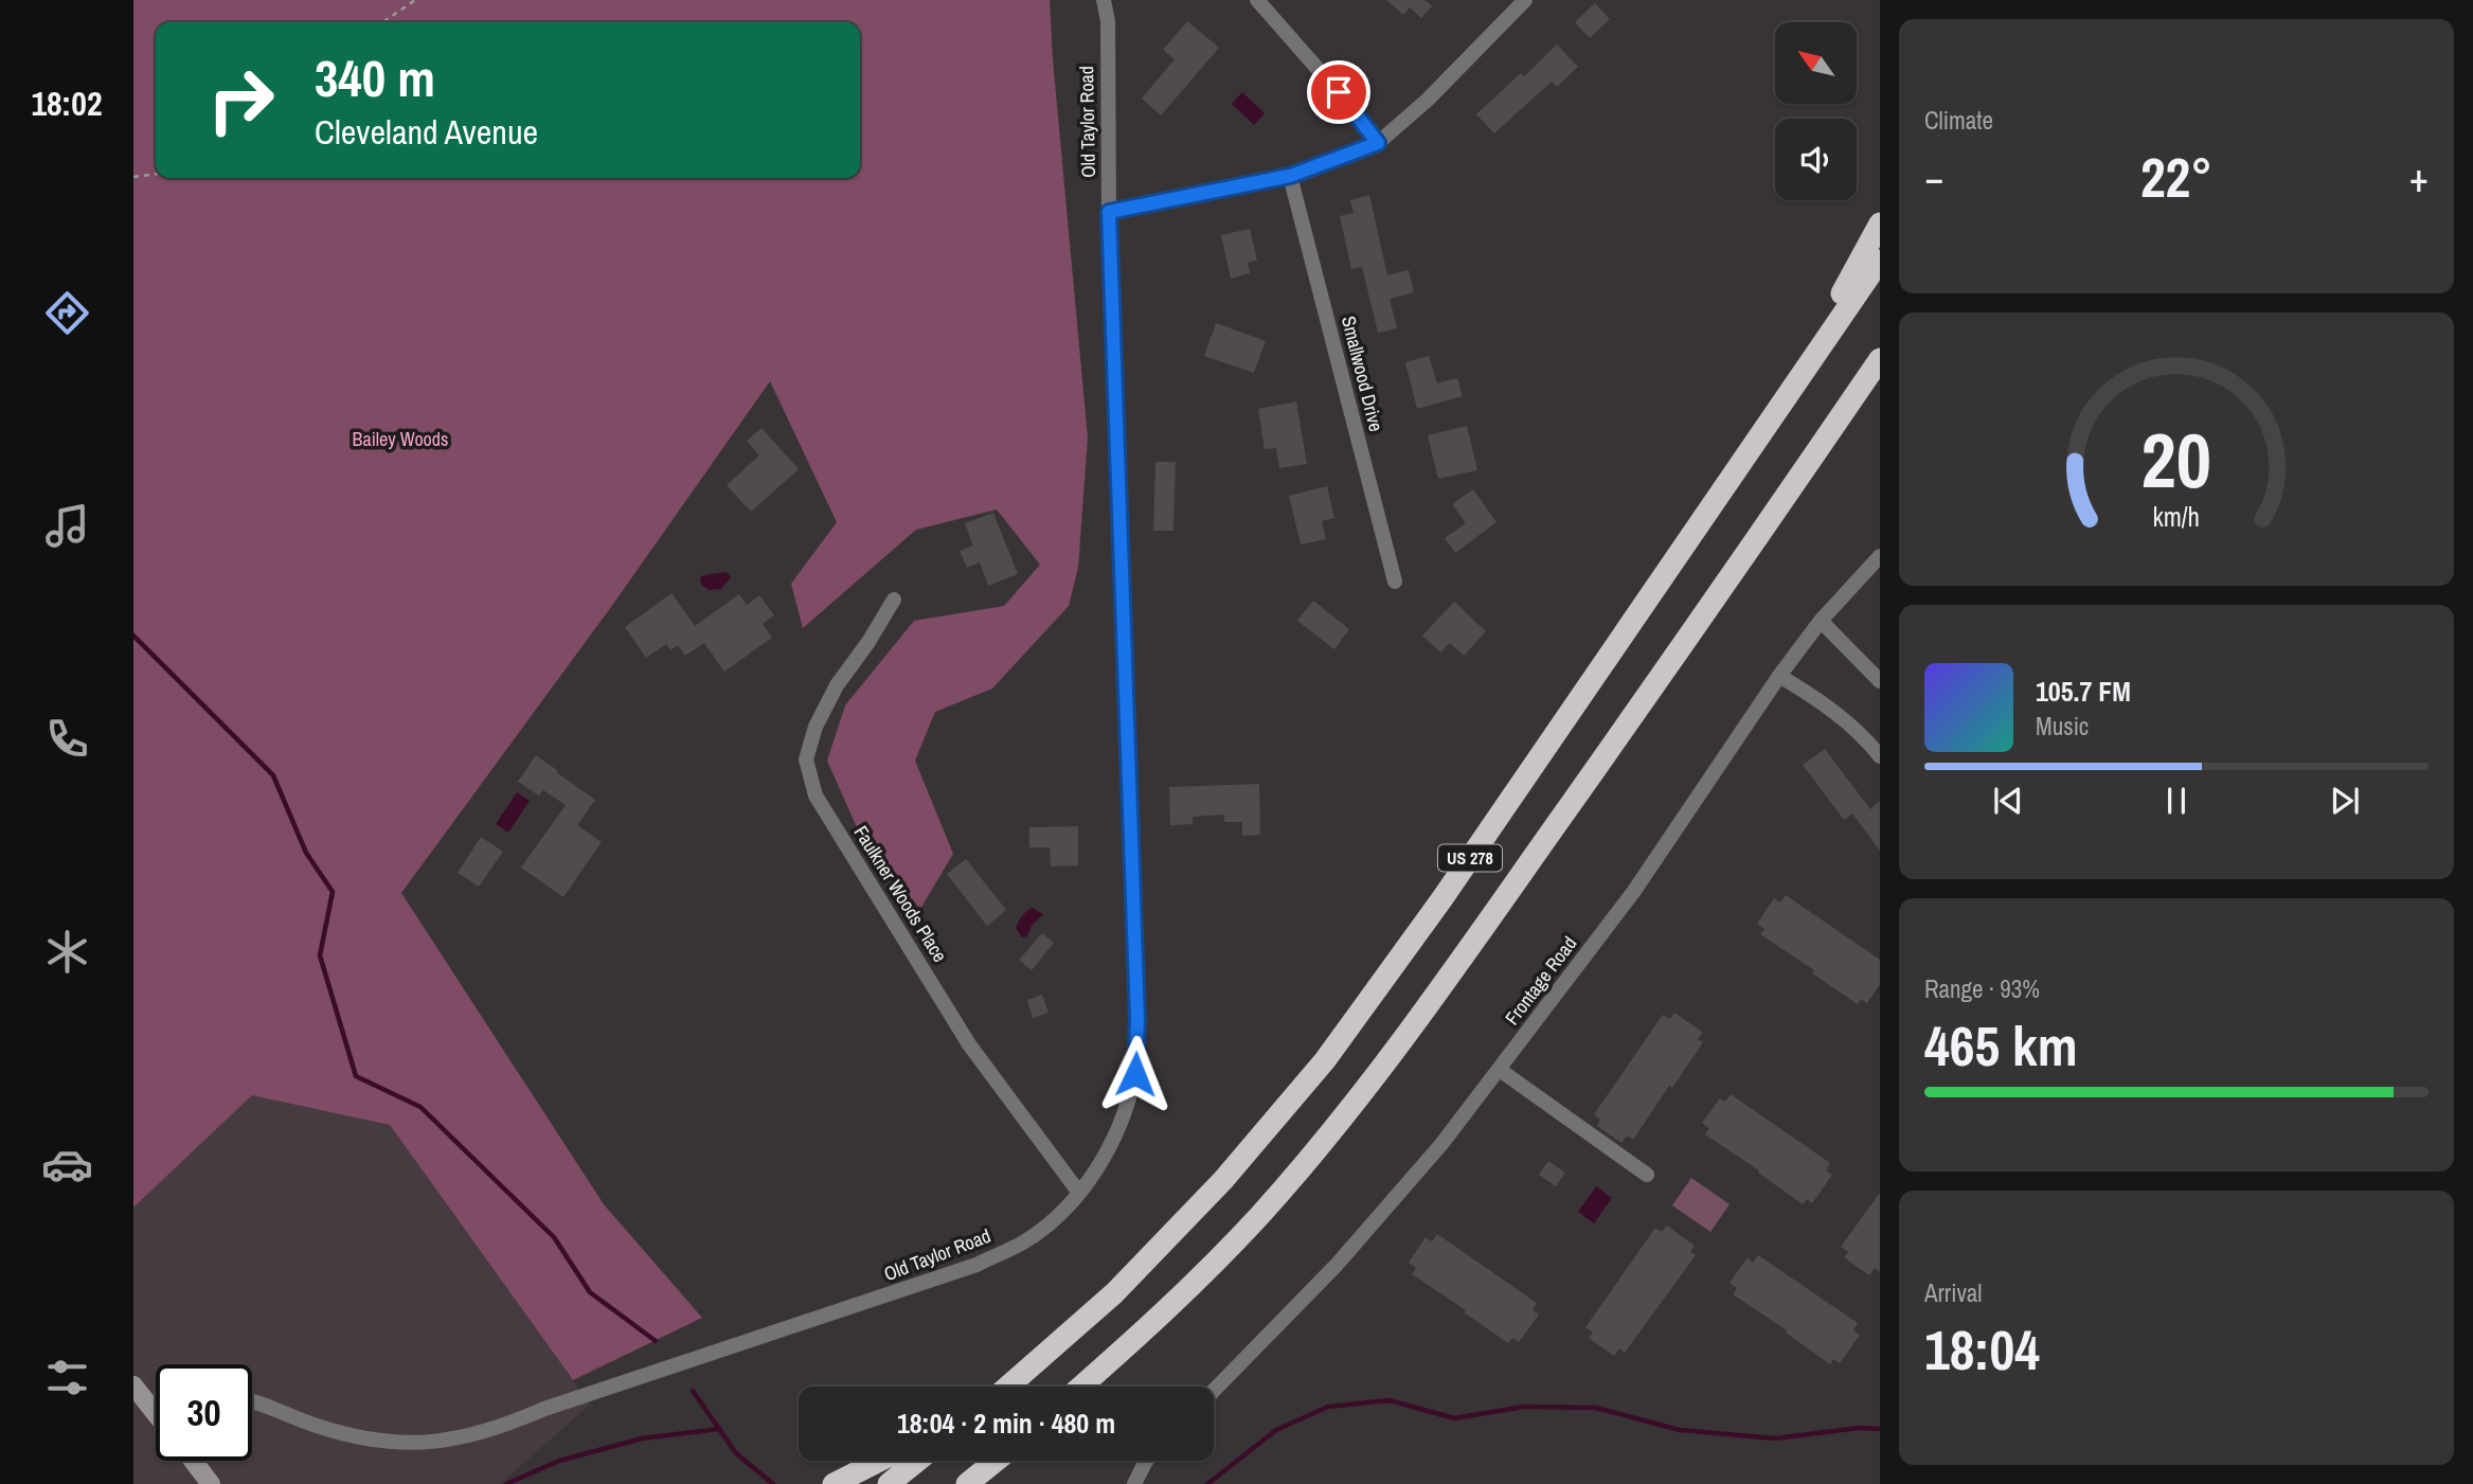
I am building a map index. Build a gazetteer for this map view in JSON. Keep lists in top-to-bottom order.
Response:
{
  "streets": {
    "highway": ["US 278"],
    "street": [
      "Old Taylor Road",
      "Smallwood Drive",
      "Faulkner Woods Place",
      "Frontage Road"
    ]
  },
  "crossings": [
    ["Old Taylor Road", "Faulkner Woods Place"]
  ],
  "parks": ["Bailey Woods"],
  "north": "top left",
  "page": {
    "tabs": "18:02",
    "tile": [
      "Climate",
      ["Range · 93%", "465 km"],
      ["Arrival", "18:04"]
    ],
    "turn": ["340 m", "Cleveland Avenue"],
    "heat": ["−", "22°", "+"],
    "song": ["105.7 FM", "Music"],
    "limit": "30",
    "trip": "18:04 · 2 min · 480 m",
    "gauge": ["20", "km/h"]
  }
}
